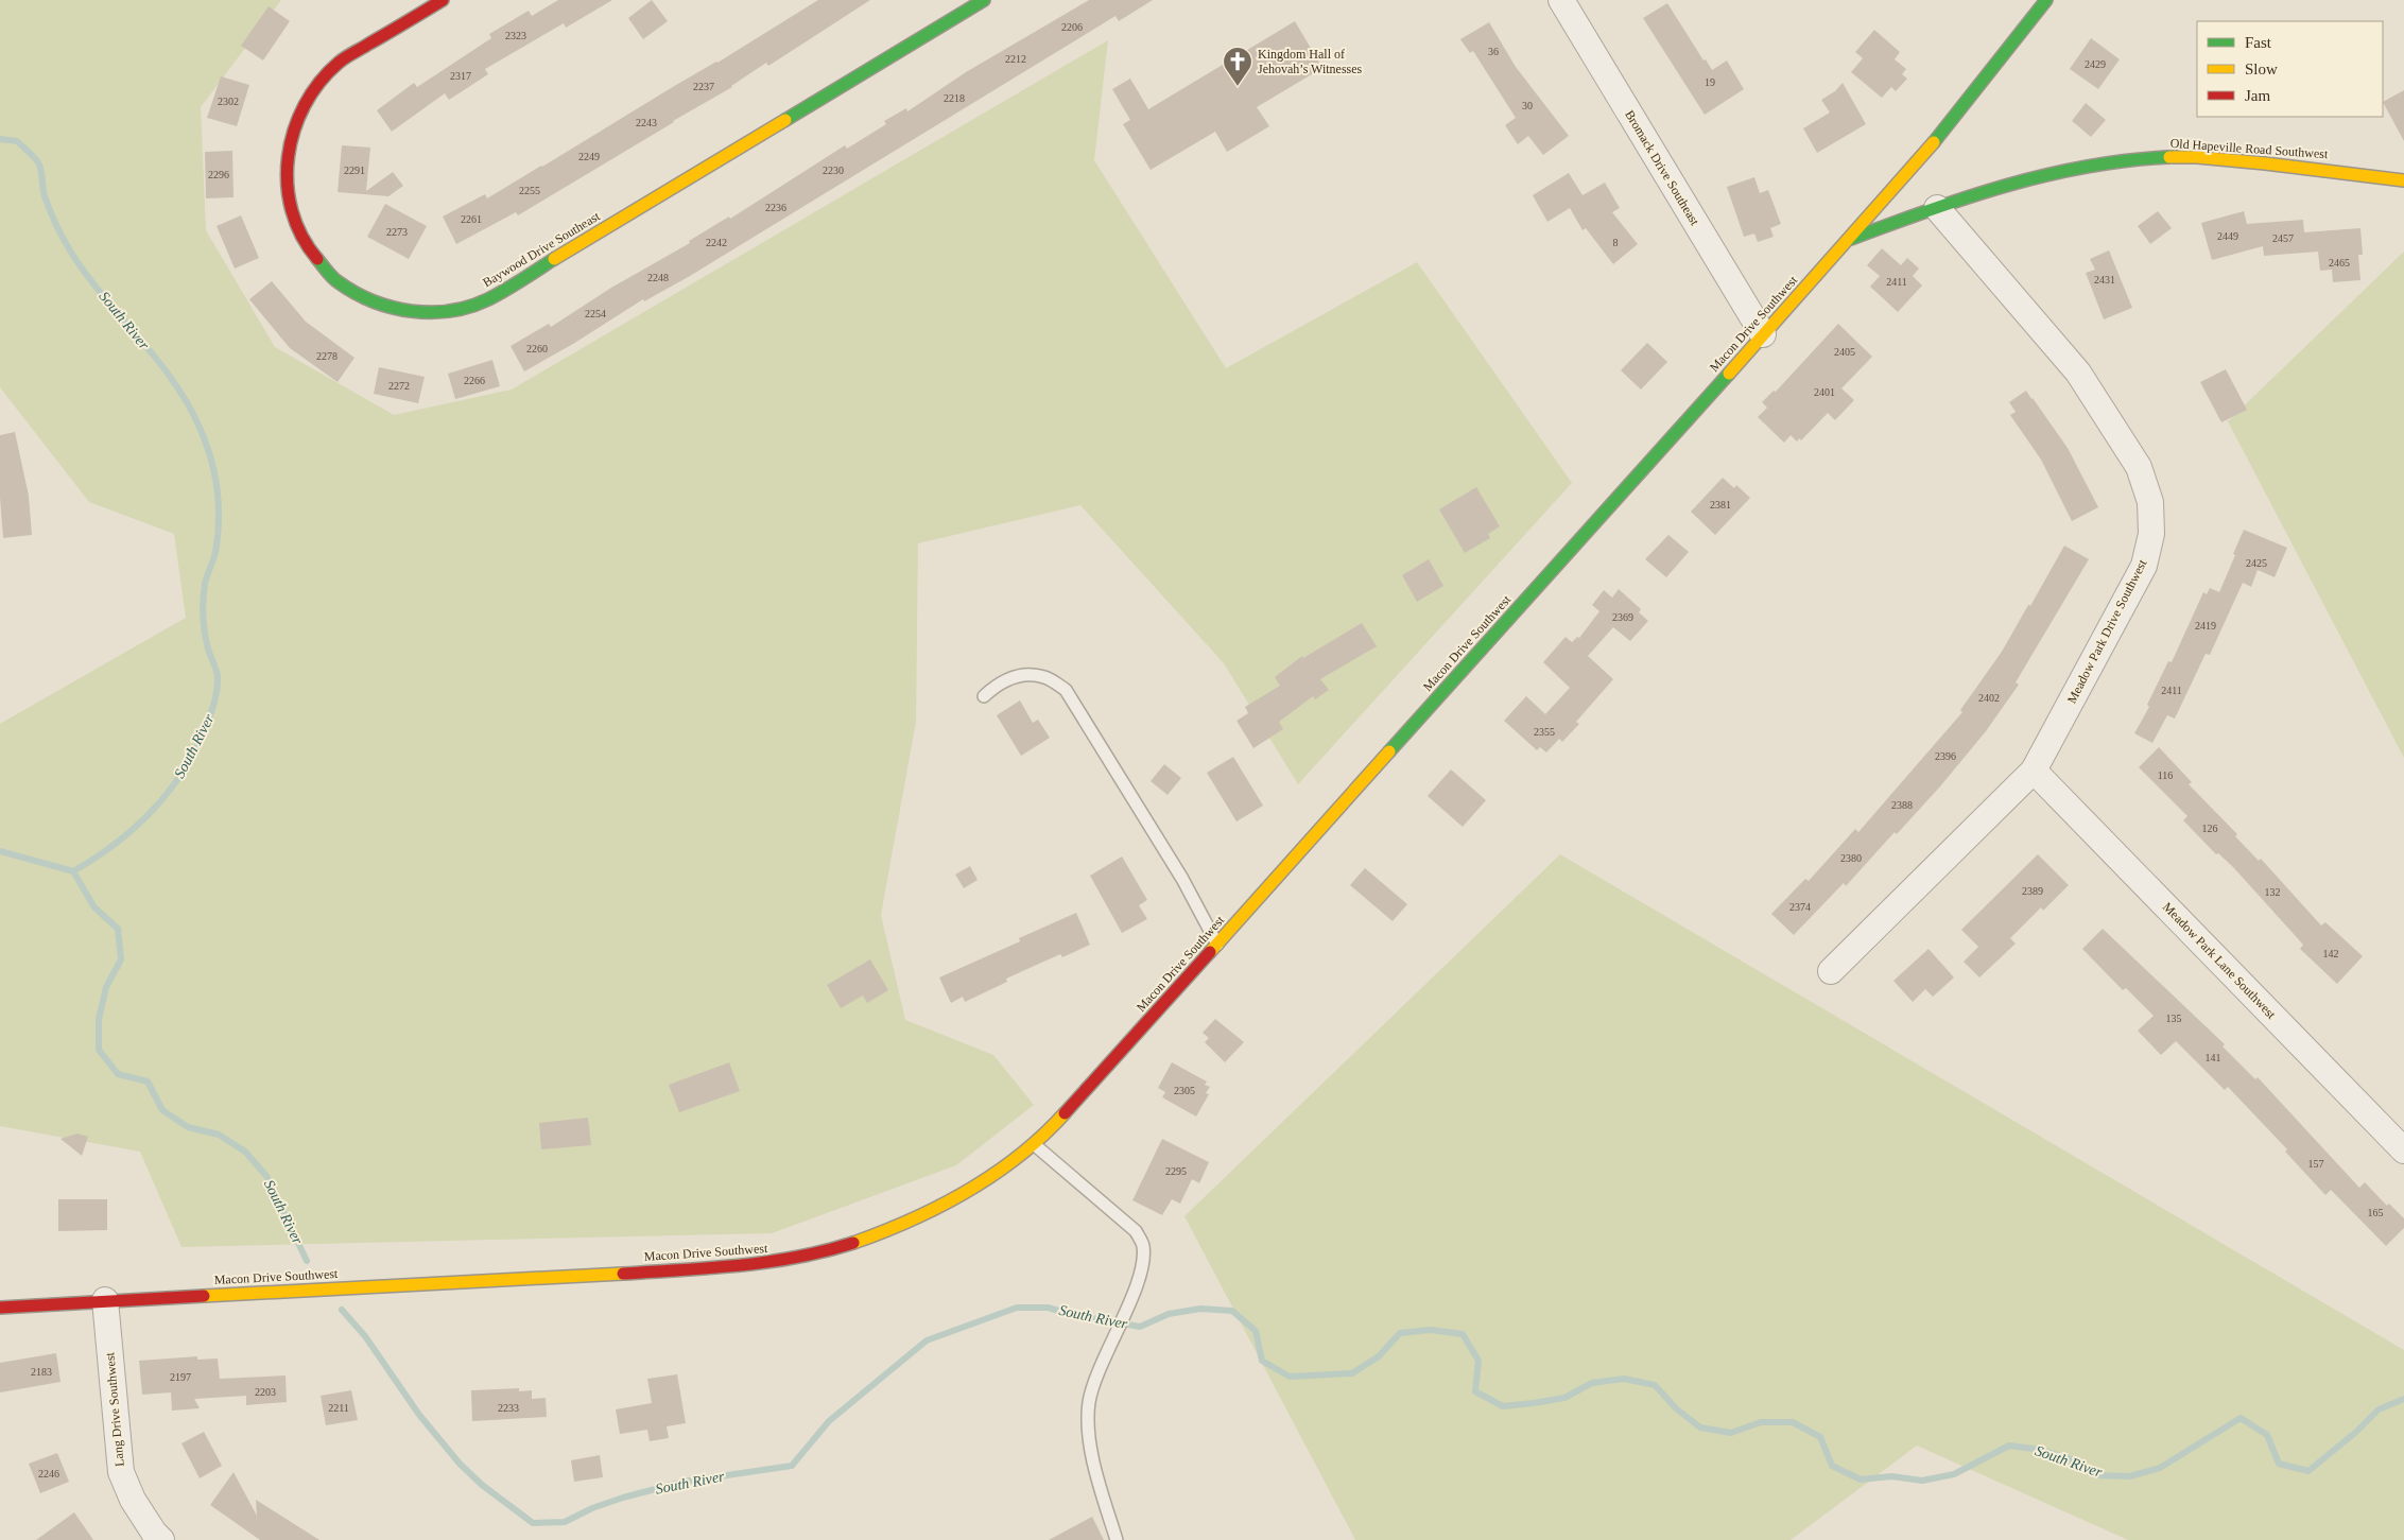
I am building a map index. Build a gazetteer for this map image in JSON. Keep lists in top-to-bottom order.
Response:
{
  "streets": {
    "street": [
      "Old Hapeville Road Southwest",
      "Bromack Drive Southeast",
      "Baywood Drive Southeast",
      "Macon Drive Southwest",
      "Meadow Park Drive Southwest",
      "Meadow Park Lane Southwest",
      "Lang Drive Southwest"
    ]
  },
  "crossings": [
    ["Old Hapeville Road Southwest", "Macon Drive Southwest"],
    ["Old Hapeville Road Southwest", "Meadow Park Drive Southwest"],
    ["Bromack Drive Southeast", "Macon Drive Southwest"],
    ["Macon Drive Southwest", "Lang Drive Southwest"],
    ["Meadow Park Drive Southwest", "Meadow Park Lane Southwest"]
  ],
  "water": ["South River"],
  "places": {
    "church": ["Kingdom Hall of Jehovah’s Witnesses"]
  },
  "house_numbers": [
    "2206",
    "2323",
    "36",
    "2212",
    "2429",
    "2317",
    "19",
    "2237",
    "2218",
    "2302",
    "30",
    "2243",
    "2249",
    "2291",
    "2230",
    "2296",
    "2255",
    "2236",
    "2261",
    "2273",
    "2449",
    "2457",
    "2242",
    "8",
    "2465",
    "2248",
    "2431",
    "2411",
    "2254",
    "2260",
    "2405",
    "2278",
    "2266",
    "2272",
    "2401",
    "2381",
    "2425",
    "2369",
    "2419",
    "2411",
    "2402",
    "2355",
    "2396",
    "116",
    "2388",
    "126",
    "2380",
    "2389",
    "132",
    "2374",
    "142",
    "135",
    "141",
    "2305",
    "157",
    "2295",
    "165",
    "2183",
    "2197",
    "2203",
    "2211",
    "2233",
    "2246"
  ],
  "legend": ["Fast", "Slow", "Jam"]
}
